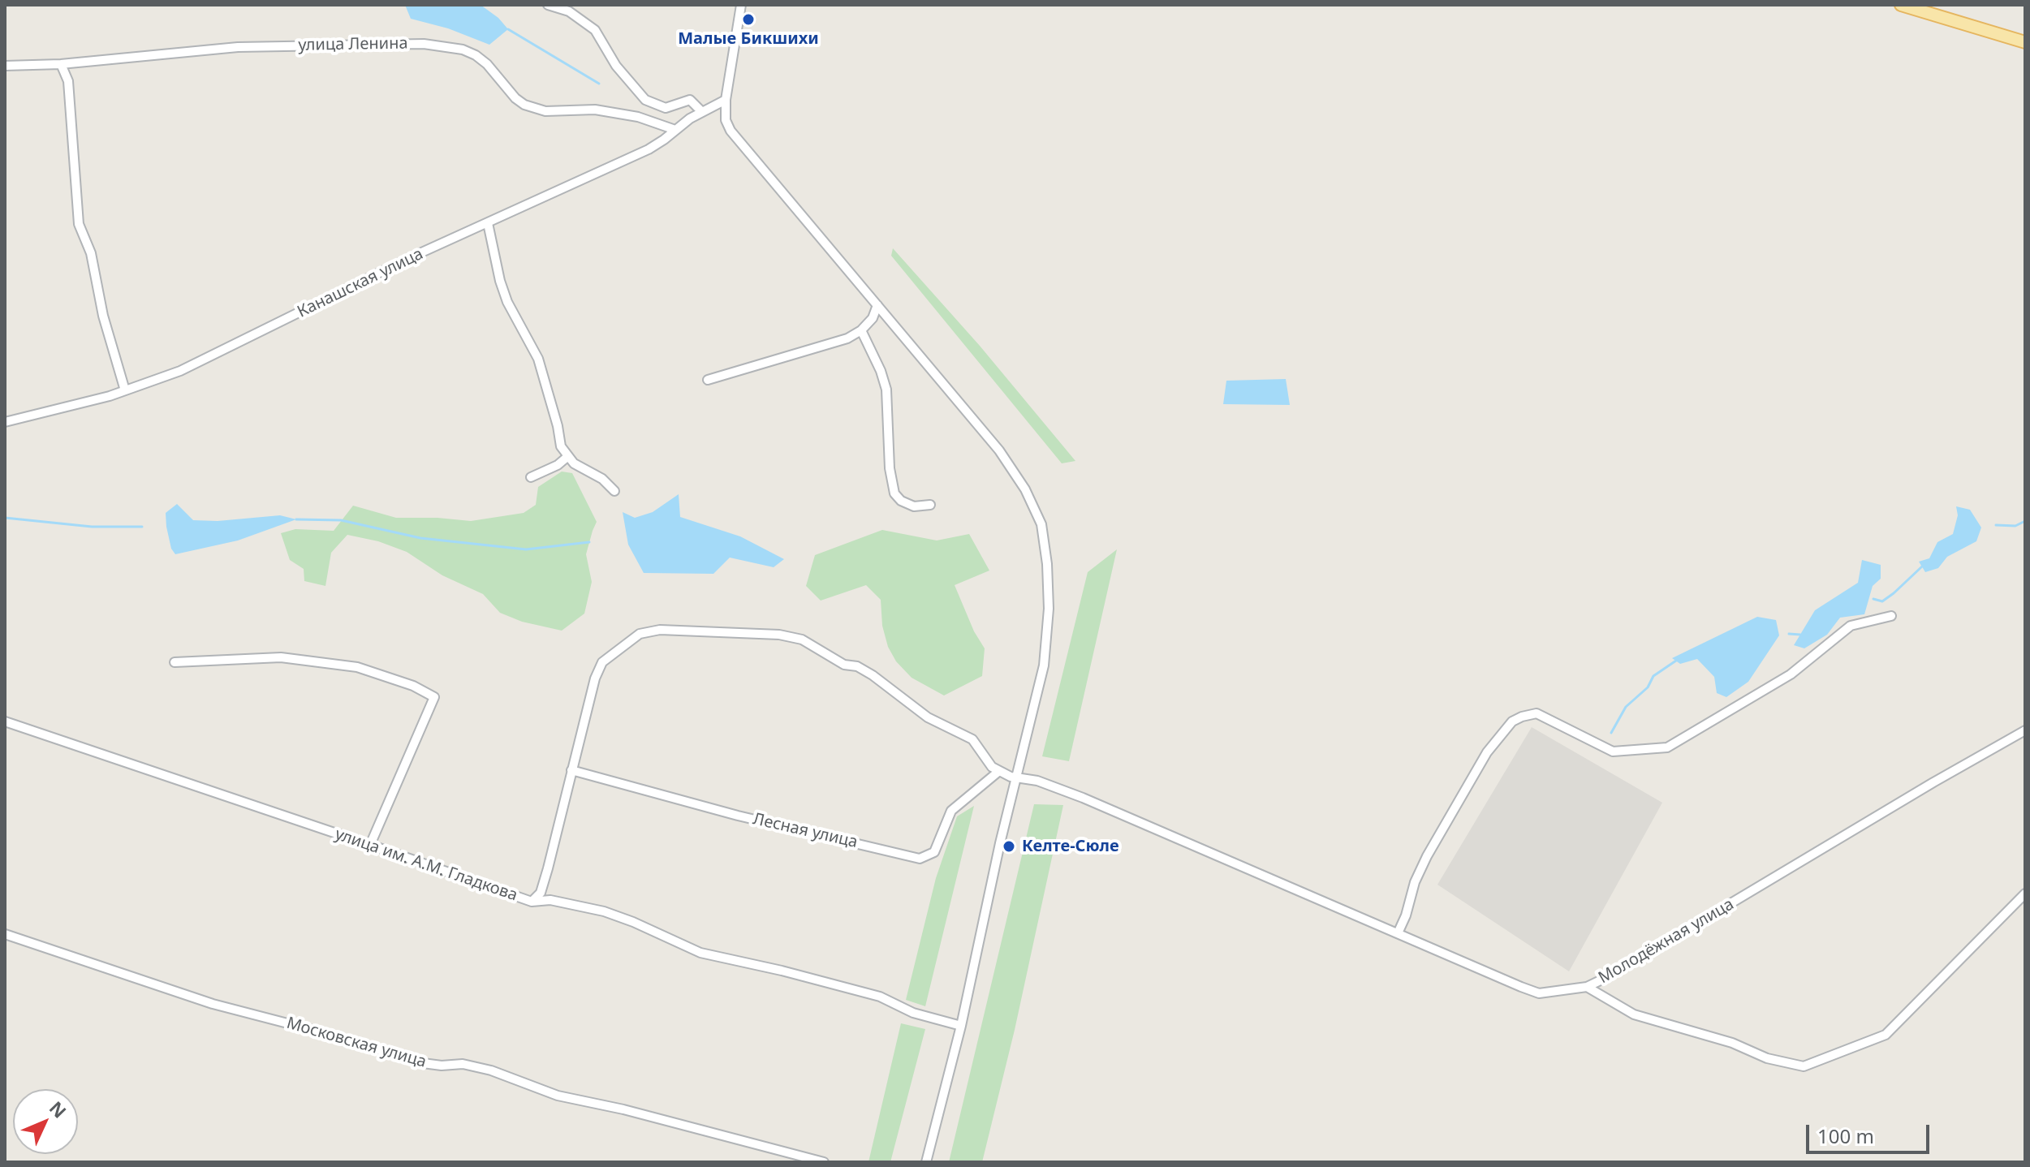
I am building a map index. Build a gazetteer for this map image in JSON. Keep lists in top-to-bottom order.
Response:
{
  "streets": {
    "street": [
      "улица Ленина",
      "Канашская улица",
      "Лесная улица",
      "улица им. А.М. Гладкова",
      "Молодёжная улица",
      "Московская улица"
    ]
  },
  "crossings": [
    ["улица Ленина", "Канашская улица"]
  ],
  "places": ["Малые Бикшихи", "Келте-Сюле"],
  "scale_bar": "100 m",
  "north": "top right"
}
